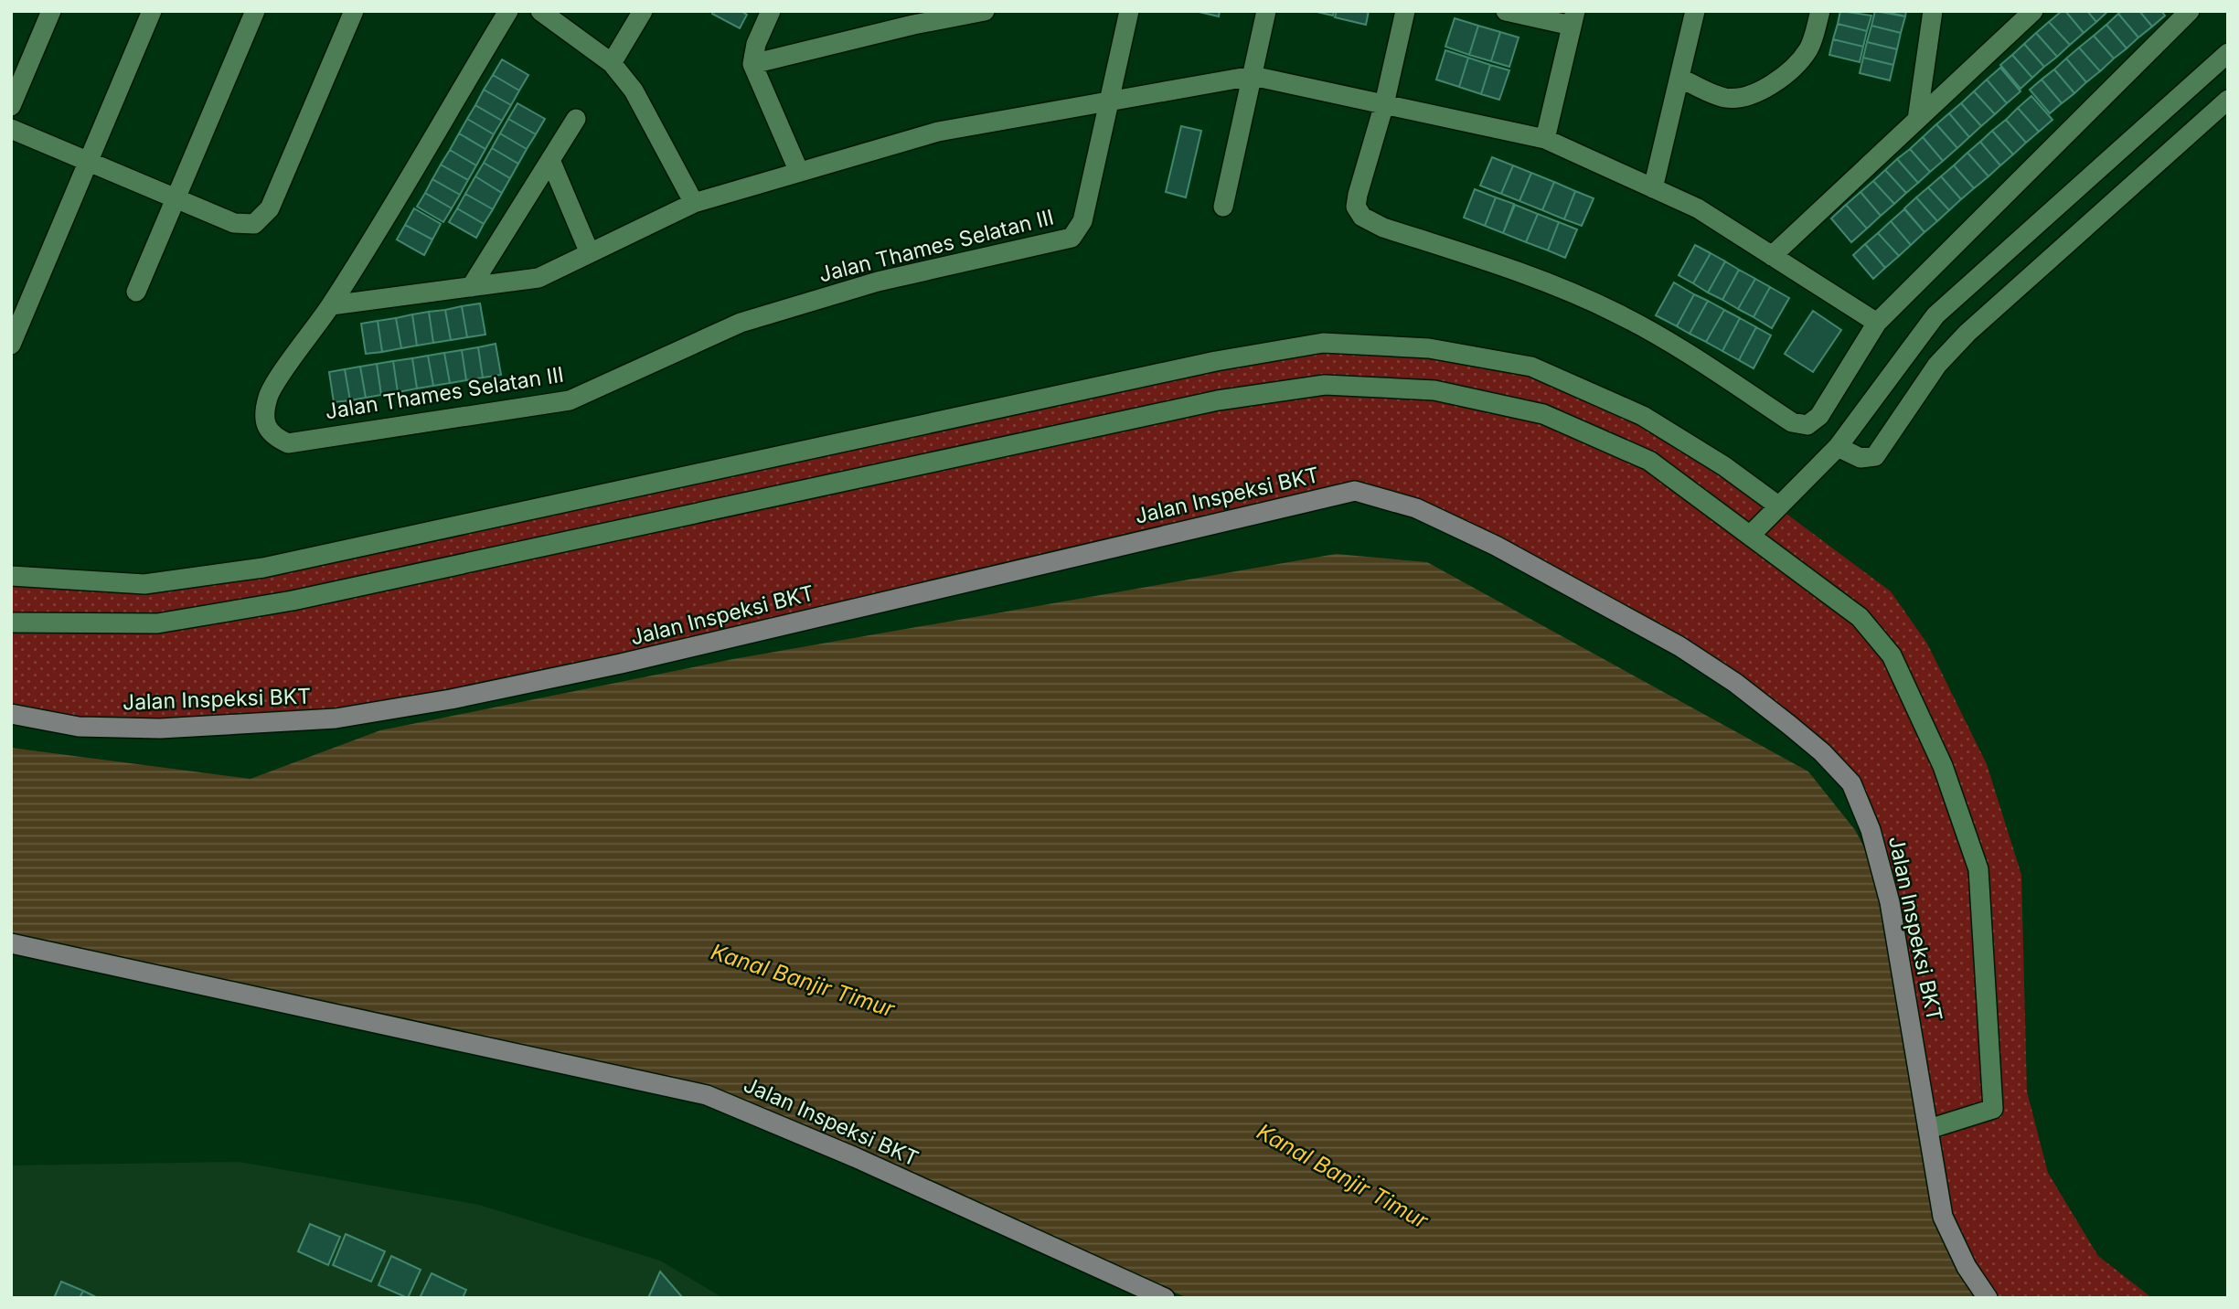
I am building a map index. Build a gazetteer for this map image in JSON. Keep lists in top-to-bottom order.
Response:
{
  "streets": {
    "street": ["Jalan Thames Selatan III", "Jalan Inspeksi BKT"]
  },
  "water": ["Kanal Banjir Timur"]
}
